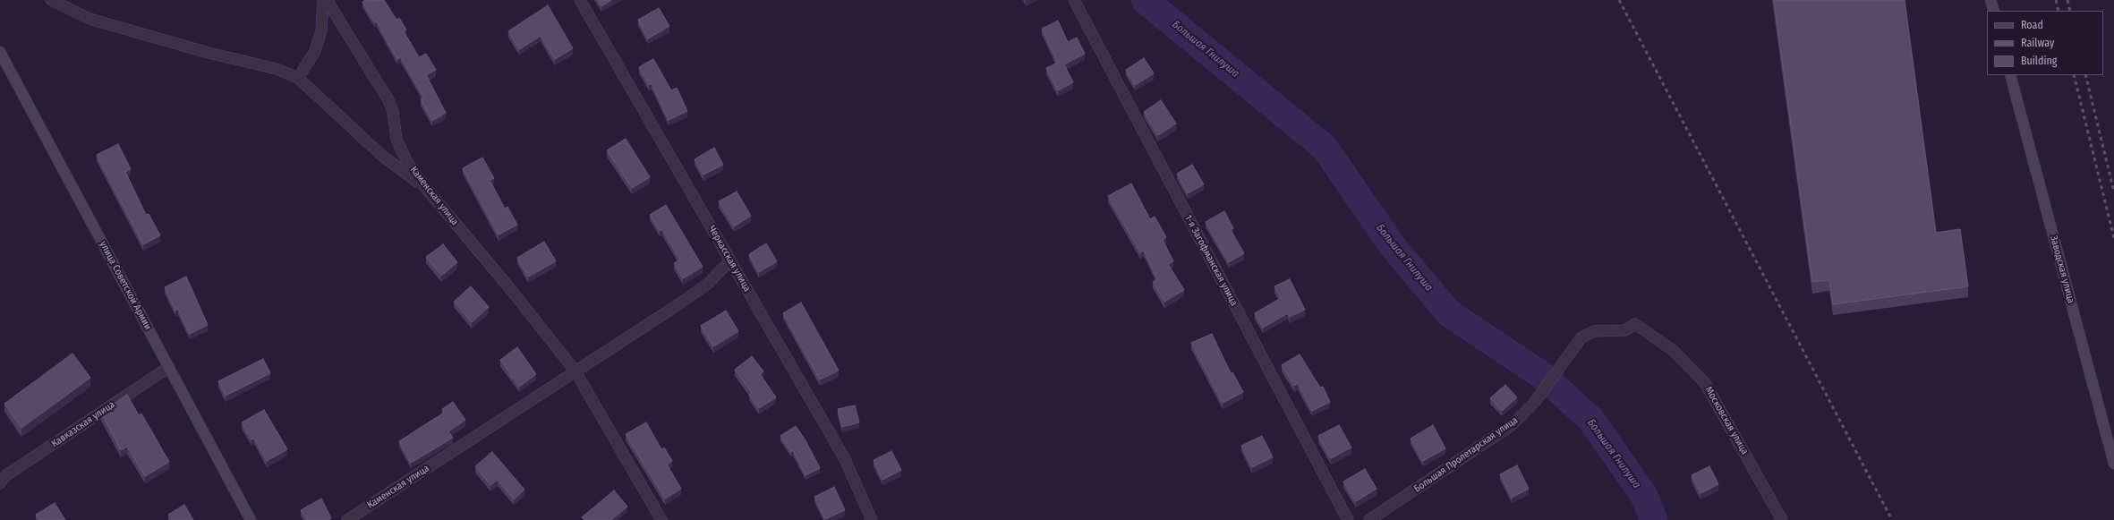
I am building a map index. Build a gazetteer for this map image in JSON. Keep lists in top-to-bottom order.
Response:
{
  "streets": {
    "main road": ["Заводская улица", "улица Советской Армии"],
    "street": [
      "Каменская улица",
      "Черкасская улица",
      "1-я Загофманская улица",
      "Московская улица",
      "Кавказская улица",
      "Большая Пролетарская улица"
    ]
  },
  "crossings": [
    ["Каменская улица", "Черкасская улица"],
    ["улица Советской Армии", "Кавказская улица"],
    ["Московская улица", "Большая Пролетарская улица"]
  ],
  "water": ["Большая Гнилуша"],
  "legend": ["Road", "Railway", "Building"]
}
